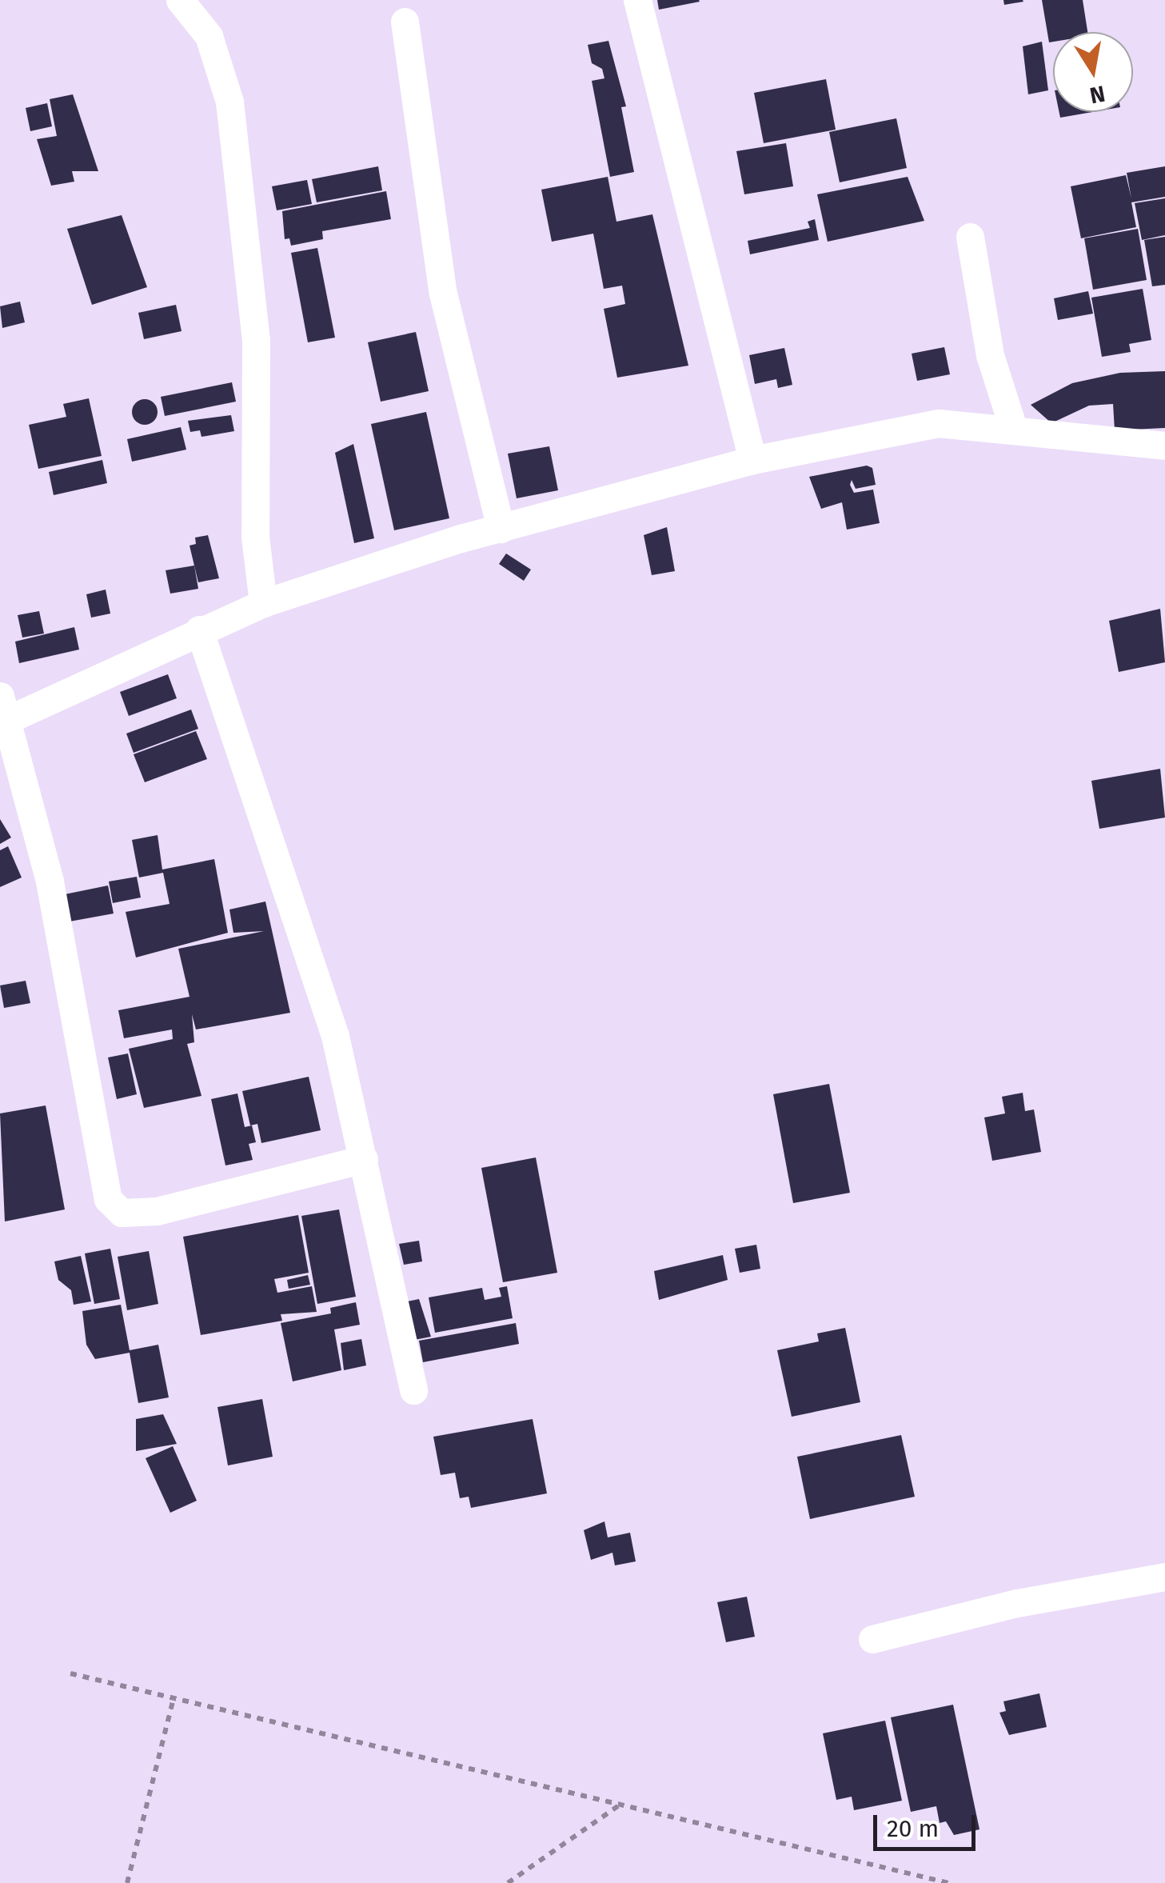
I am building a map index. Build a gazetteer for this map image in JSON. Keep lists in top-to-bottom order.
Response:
{
  "scale_bar": "20 m",
  "north": "bottom"
}
